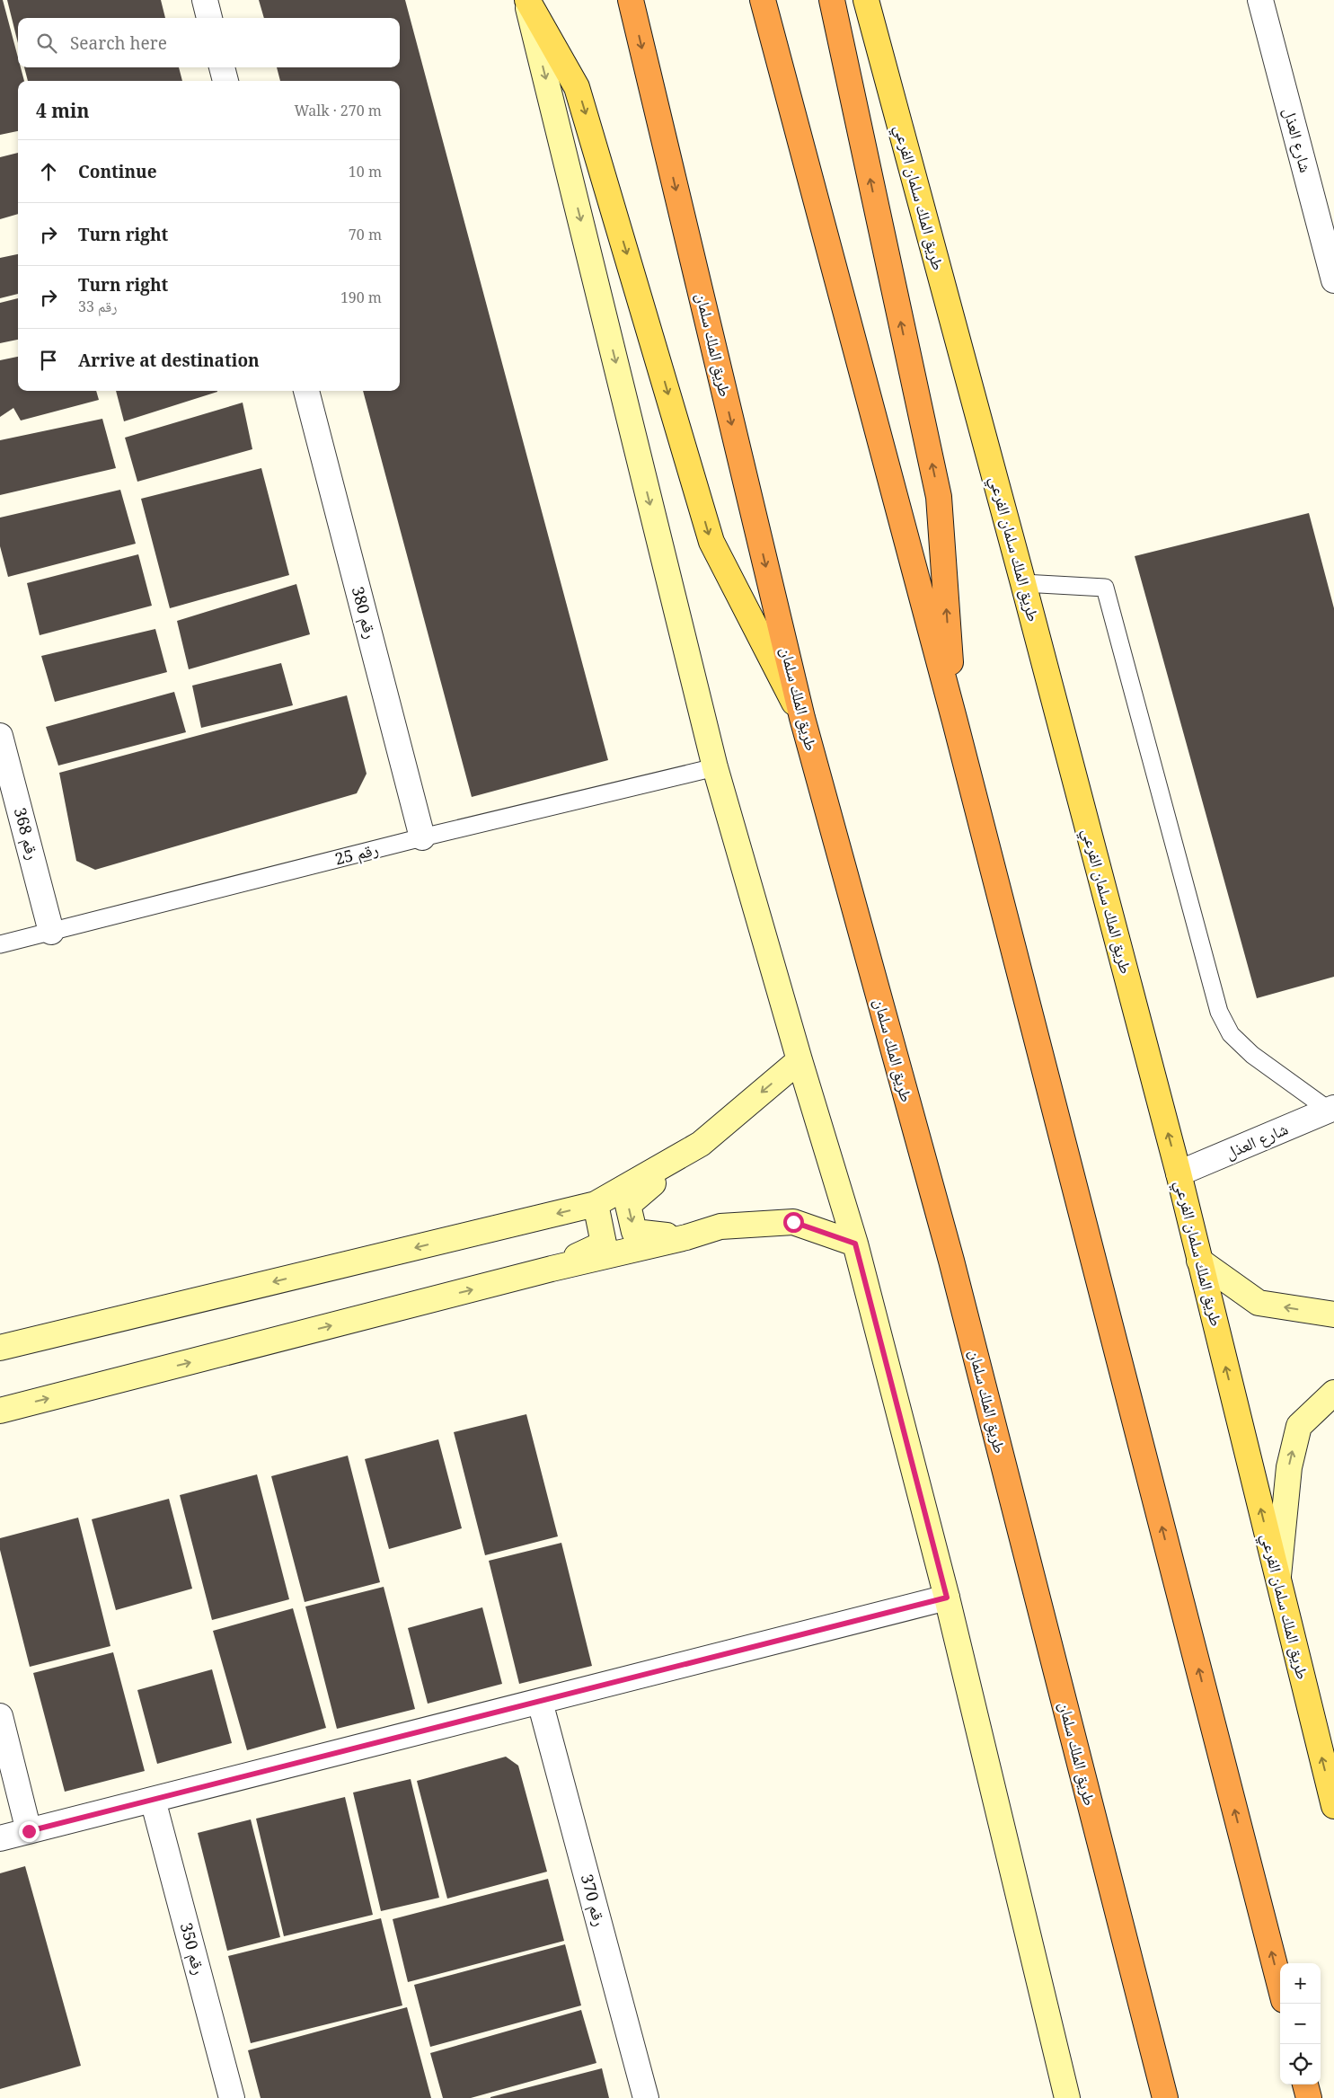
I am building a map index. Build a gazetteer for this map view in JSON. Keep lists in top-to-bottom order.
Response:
{
  "streets": {
    "highway": ["طريق الملك سلمان"],
    "main road": ["طريق الملك سلمان الفرعي"],
    "street": [
      "شارع العذل",
      "رقم 380",
      "رقم 368",
      "رقم 370",
      "رقم 350"
    ],
    "lane": ["رقم 25"]
  },
  "crossings": [
    ["شارع العذل", "طريق الملك سلمان الفرعي"],
    ["رقم 380", "رقم 25"],
    ["رقم 368", "رقم 25"]
  ],
  "one_way": ["طريق الملك سلمان الفرعي"],
  "page": {
    "search": "Search here",
    "heading": ["4 min", "Walk · 270 m"],
    "list": [
      ["Continue", "10 m"],
      ["Turn right", "70 m"],
      ["Turn right", "رقم 33", "190 m"],
      "Arrive at destination"
    ],
    "map_buttons": ["+", "−"]
  }
}
